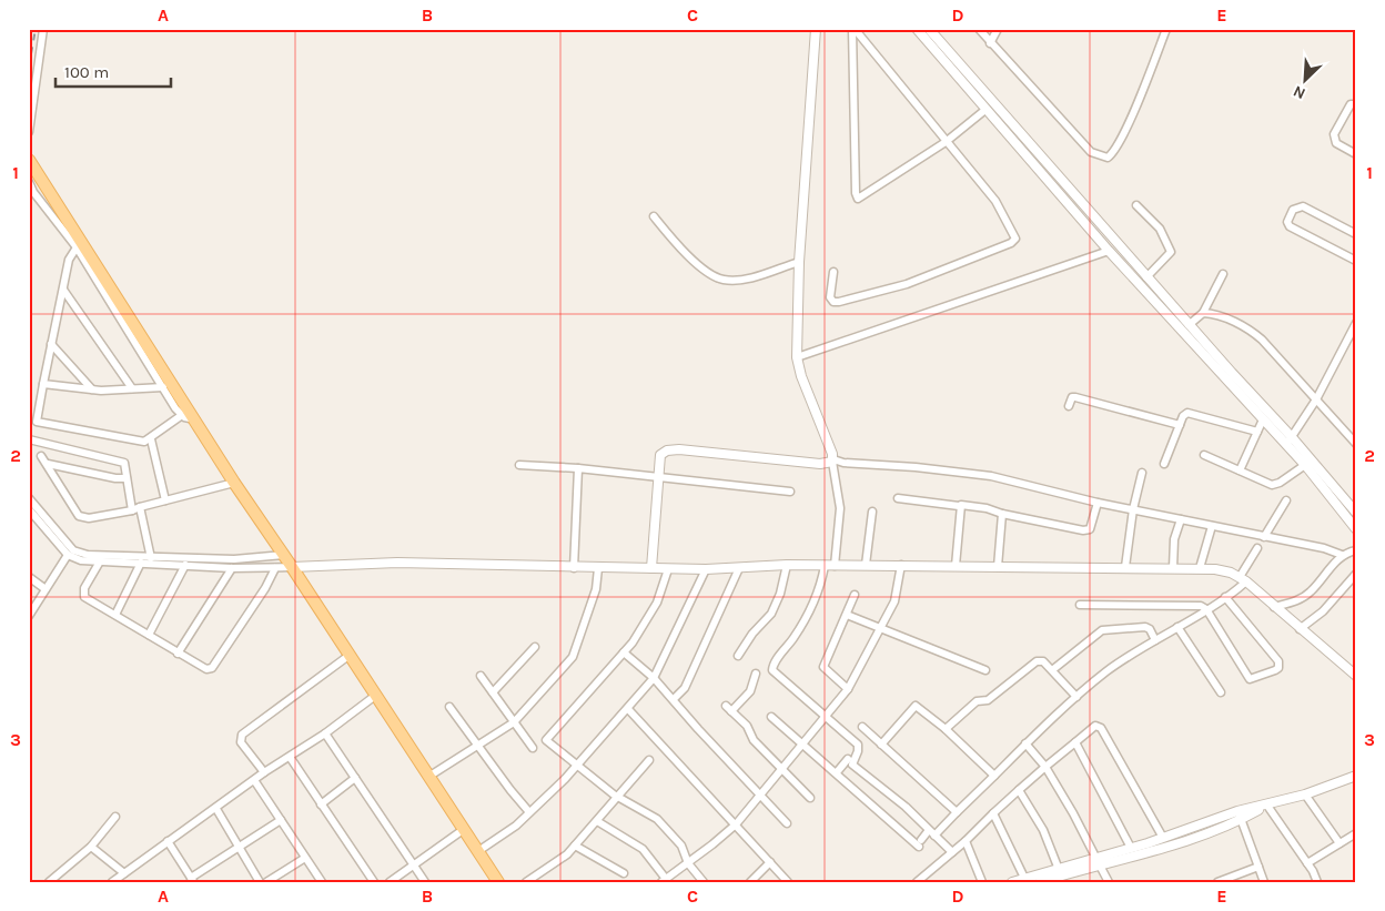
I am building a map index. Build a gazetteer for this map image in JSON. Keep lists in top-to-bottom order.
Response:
{
  "scale_bar": "100 m",
  "north": "bottom left",
  "grid": {
    "columns": [
      "A",
      "B",
      "C",
      "D",
      "E"
    ],
    "rows": ["1", "2", "3"]
  }
}
